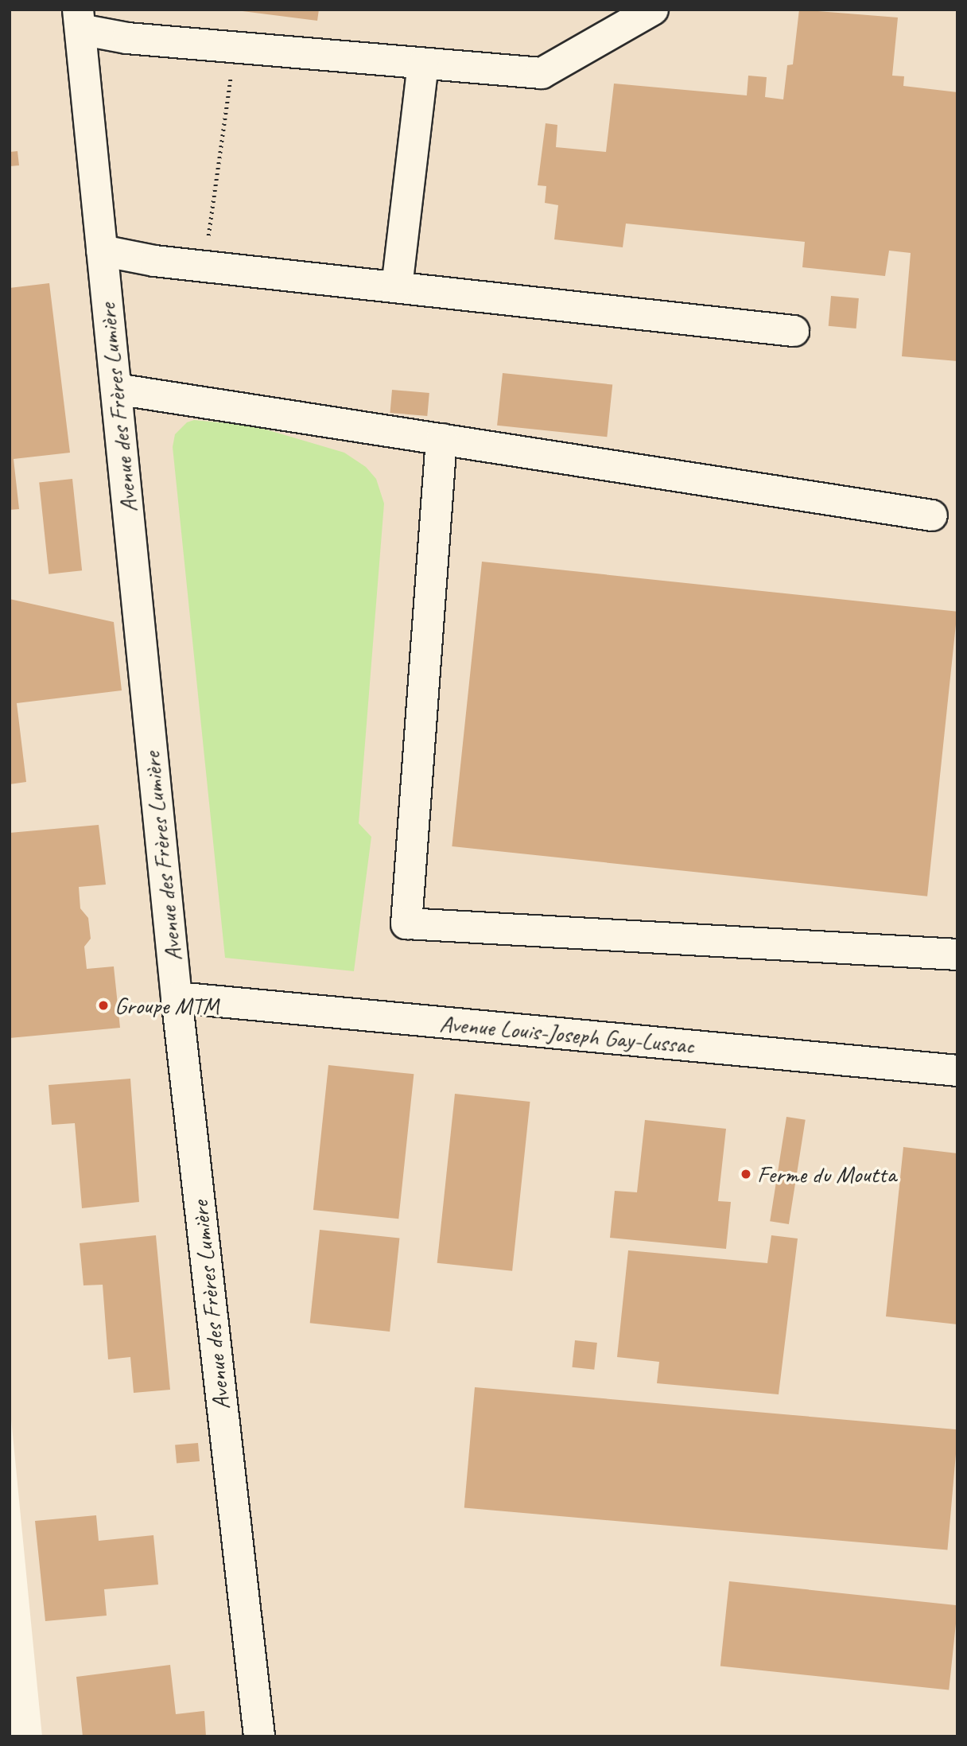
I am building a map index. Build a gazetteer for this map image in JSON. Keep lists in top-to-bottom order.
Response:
{
  "streets": {
    "street": ["Avenue des Frères Lumière", "Avenue Louis-Joseph Gay-Lussac"]
  },
  "crossings": [
    ["Avenue des Frères Lumière", "Avenue Louis-Joseph Gay-Lussac"]
  ],
  "places": ["Groupe MTM", "Ferme du Moutta"]
}
